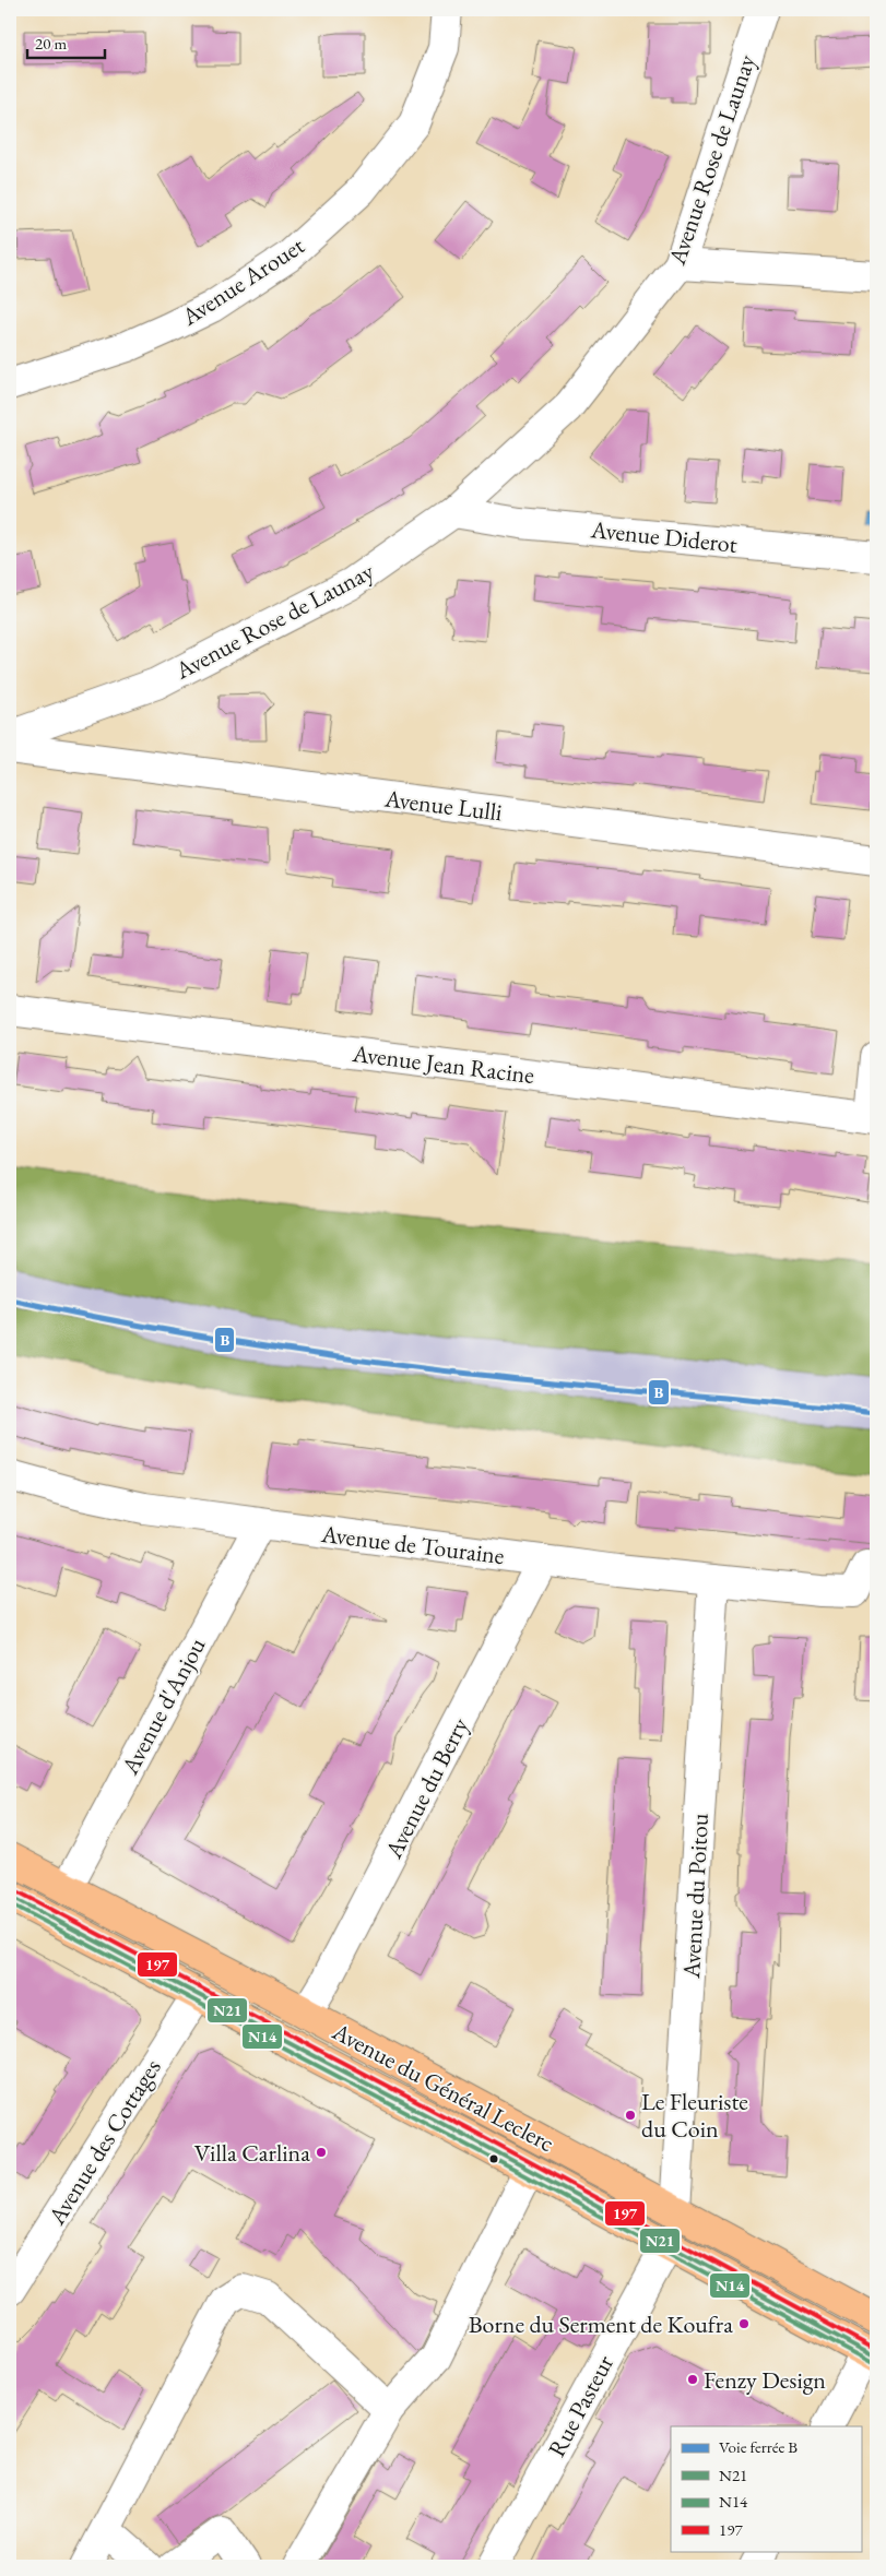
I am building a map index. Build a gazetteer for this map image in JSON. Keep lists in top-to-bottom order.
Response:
{
  "streets": {
    "main road": ["Avenue du Général Leclerc"],
    "street": [
      "Avenue Rose de Launay",
      "Avenue Arouet",
      "Avenue Diderot",
      "Avenue Lulli",
      "Avenue Jean Racine",
      "Avenue de Touraine",
      "Avenue d'Anjou",
      "Avenue du Berry",
      "Avenue du Poitou",
      "Avenue des Cottages",
      "Rue Pasteur"
    ]
  },
  "crossings": [
    ["Avenue Rose de Launay", "Avenue Diderot"],
    ["Avenue de Touraine", "Avenue d'Anjou"],
    ["Avenue de Touraine", "Avenue du Berry"],
    ["Avenue de Touraine", "Avenue du Poitou"],
    ["Avenue d'Anjou", "Avenue du Général Leclerc"],
    ["Avenue du Berry", "Avenue du Général Leclerc"],
    ["Avenue du Poitou", "Avenue du Général Leclerc"],
    ["Avenue du Général Leclerc", "Avenue des Cottages"],
    ["Avenue du Général Leclerc", "Rue Pasteur"]
  ],
  "places": [
    "Le Fleuriste du Coin",
    "Villa Carlina",
    "Borne du Serment de Koufra",
    "Fenzy Design"
  ],
  "lines": [
    "rail line B",
    "transit line 197",
    "transit line N21",
    "transit line N14"
  ],
  "legend": [
    "Voie ferrée B",
    "N21",
    "N14",
    "197"
  ],
  "scale_bar": "20 m"
}
